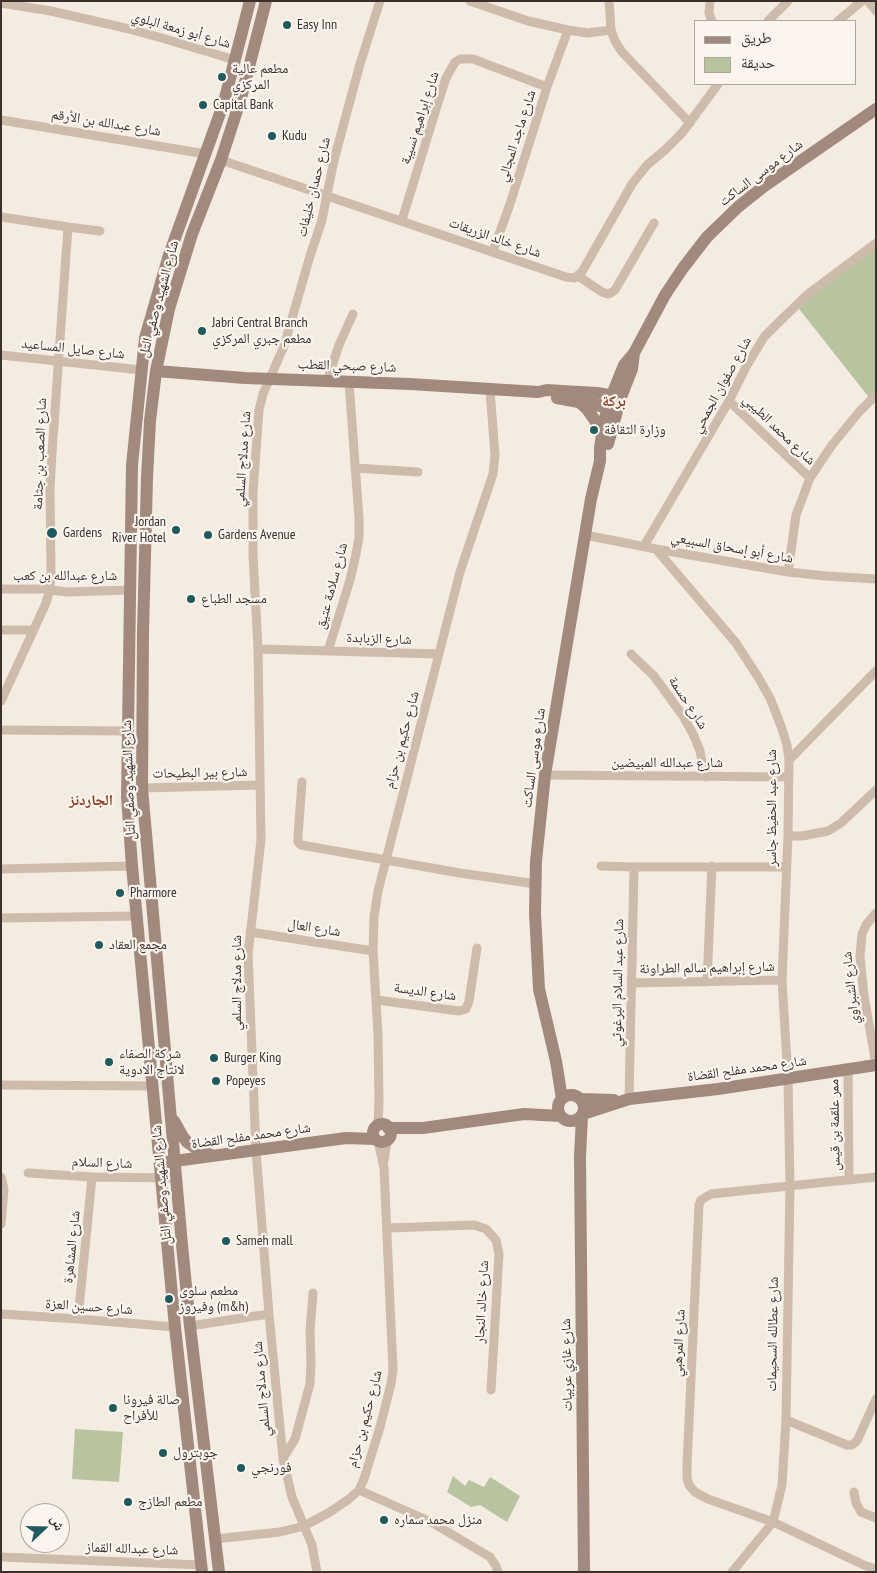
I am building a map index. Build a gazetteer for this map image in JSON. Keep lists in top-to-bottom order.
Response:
{
  "streets": {
    "main road": [
      "شارع موسى الساكت",
      "شارع الشهيد وصفي التل",
      "شارع صبحي القطب",
      "شارع محمد مفلح القضاة",
      "شارع غازي عربيات"
    ],
    "street": [
      "شارع أبو زمعة البلوي",
      "شارع إبراهيم نسيبة",
      "شارع عبدالله بن الأرقم",
      "شارع ماجد المجالي",
      "شارع حمدان خليفات",
      "شارع خالد الزريقات",
      "شارع صايل المساعيد",
      "شارع صفوان الجمحي",
      "شارع محمد الطيبي",
      "شارع الصعب بن جثامة",
      "شارع مدلاج السلمي",
      "شارع أبو إسحاق السبيعي",
      "شارع عبدالله بن كعب",
      "شارع سلامة عتيق",
      "شارع الزبابدة",
      "شارع حسمة",
      "شارع حكيم بن حزام",
      "شارع عبدالله المبيضين",
      "شارع بير البطيحات",
      "شارع عبد الحفيظ جاسر",
      "شارع العال",
      "شارع إبراهيم سالم الطراونة",
      "شارع عبد السلام البرغوثي",
      "شارع الشبراوي",
      "شارع الديسة",
      "ممر علقمة بن قيس",
      "شارع السلام",
      "شارع المشاهرة",
      "شارع خالد النجار",
      "شارع حسين العزة",
      "شارع عطالله السحيمات",
      "شارع المرهبي",
      "شارع عبدالله القماز"
    ]
  },
  "crossings": [
    ["شارع أبو زمعة البلوي", "شارع الشهيد وصفي التل"],
    ["شارع إبراهيم نسيبة", "شارع ماجد المجالي"],
    ["شارع إبراهيم نسيبة", "شارع خالد الزريقات"],
    ["شارع عبدالله بن الأرقم", "شارع الشهيد وصفي التل"],
    ["شارع ماجد المجالي", "شارع خالد الزريقات"],
    ["شارع موسى الساكت", "شارع صبحي القطب"],
    ["شارع موسى الساكت", "شارع أبو إسحاق السبيعي"],
    ["شارع موسى الساكت", "شارع عبدالله المبيضين"],
    ["شارع موسى الساكت", "شارع محمد مفلح القضاة"],
    ["شارع موسى الساكت", "شارع غازي عربيات"],
    ["شارع حمدان خليفات", "شارع خالد الزريقات"],
    ["شارع حمدان خليفات", "شارع صبحي القطب"],
    ["شارع حمدان خليفات", "شارع مدلاج السلمي"],
    ["شارع خالد الزريقات", "شارع الشهيد وصفي التل"],
    ["شارع الشهيد وصفي التل", "شارع صايل المساعيد"],
    ["شارع الشهيد وصفي التل", "شارع صبحي القطب"],
    ["شارع الشهيد وصفي التل", "شارع عبدالله بن كعب"],
    ["شارع الشهيد وصفي التل", "شارع حكيم بن حزام"],
    ["شارع الشهيد وصفي التل", "شارع بير البطيحات"],
    ["شارع الشهيد وصفي التل", "شارع محمد مفلح القضاة"],
    ["شارع الشهيد وصفي التل", "شارع السلام"],
    ["شارع الشهيد وصفي التل", "شارع حسين العزة"],
    ["شارع الشهيد وصفي التل", "شارع عبدالله القماز"],
    ["شارع صايل المساعيد", "شارع الصعب بن جثامة"],
    ["شارع صبحي القطب", "شارع مدلاج السلمي"],
    ["شارع صبحي القطب", "شارع سلامة عتيق"],
    ["شارع صبحي القطب", "شارع حكيم بن حزام"],
    ["شارع صفوان الجمحي", "شارع محمد الطيبي"],
    ["شارع صفوان الجمحي", "شارع أبو إسحاق السبيعي"],
    ["شارع الصعب بن جثامة", "شارع عبدالله بن كعب"],
    ["شارع مدلاج السلمي", "شارع الزبابدة"],
    ["شارع مدلاج السلمي", "شارع حكيم بن حزام"],
    ["شارع مدلاج السلمي", "شارع بير البطيحات"],
    ["شارع مدلاج السلمي", "شارع العال"],
    ["شارع مدلاج السلمي", "شارع محمد مفلح القضاة"],
    ["شارع أبو إسحاق السبيعي", "شارع عبد الحفيظ جاسر"],
    ["شارع سلامة عتيق", "شارع الزبابدة"],
    ["شارع الزبابدة", "شارع حكيم بن حزام"],
    ["شارع حسمة", "شارع عبدالله المبيضين"],
    ["شارع حكيم بن حزام", "شارع العال"],
    ["شارع حكيم بن حزام", "شارع الديسة"],
    ["شارع حكيم بن حزام", "شارع محمد مفلح القضاة"],
    ["شارع حكيم بن حزام", "شارع خالد النجار"],
    ["شارع عبدالله المبيضين", "شارع عبد الحفيظ جاسر"],
    ["شارع عبد الحفيظ جاسر", "شارع إبراهيم سالم الطراونة"],
    ["شارع عبد الحفيظ جاسر", "شارع محمد مفلح القضاة"],
    ["شارع عبد الحفيظ جاسر", "شارع عطالله السحيمات"],
    ["شارع إبراهيم سالم الطراونة", "شارع عبد السلام البرغوثي"],
    ["شارع عبد السلام البرغوثي", "شارع محمد مفلح القضاة"],
    ["شارع الشبراوي", "شارع محمد مفلح القضاة"],
    ["شارع محمد مفلح القضاة", "ممر علقمة بن قيس"],
    ["شارع محمد مفلح القضاة", "شارع عطالله السحيمات"],
    ["شارع محمد مفلح القضاة", "شارع غازي عربيات"],
    ["ممر علقمة بن قيس", "شارع المرهبي"],
    ["شارع السلام", "شارع المشاهرة"],
    ["شارع المشاهرة", "شارع حسين العزة"],
    ["شارع عطالله السحيمات", "شارع المرهبي"]
  ],
  "districts": ["بركة", "الجاردنز"],
  "places": [
    "Easy Inn",
    "مطعم عالية المركزي",
    "Capital Bank",
    "Kudu",
    "Jabri Central Branch مطعم جبري المركزي",
    "وزارة الثقافة",
    "Jordan River Hotel",
    "Gardens",
    "Gardens Avenue",
    "مسجد الطباع",
    "Pharmore",
    "مجمع العقاد",
    "Burger King",
    "شركة الصفاء لانتاج الادوية",
    "Popeyes",
    "Sameh mall",
    "مطعم سلوى وفيروز (m&h)",
    "صالة فيرونا للأفراح",
    "جوبترول",
    "فورنجي",
    "مطعم الطازج",
    "منزل محمد سماره"
  ],
  "legend": ["طريق", "حديقة"],
  "north": "right"
}
